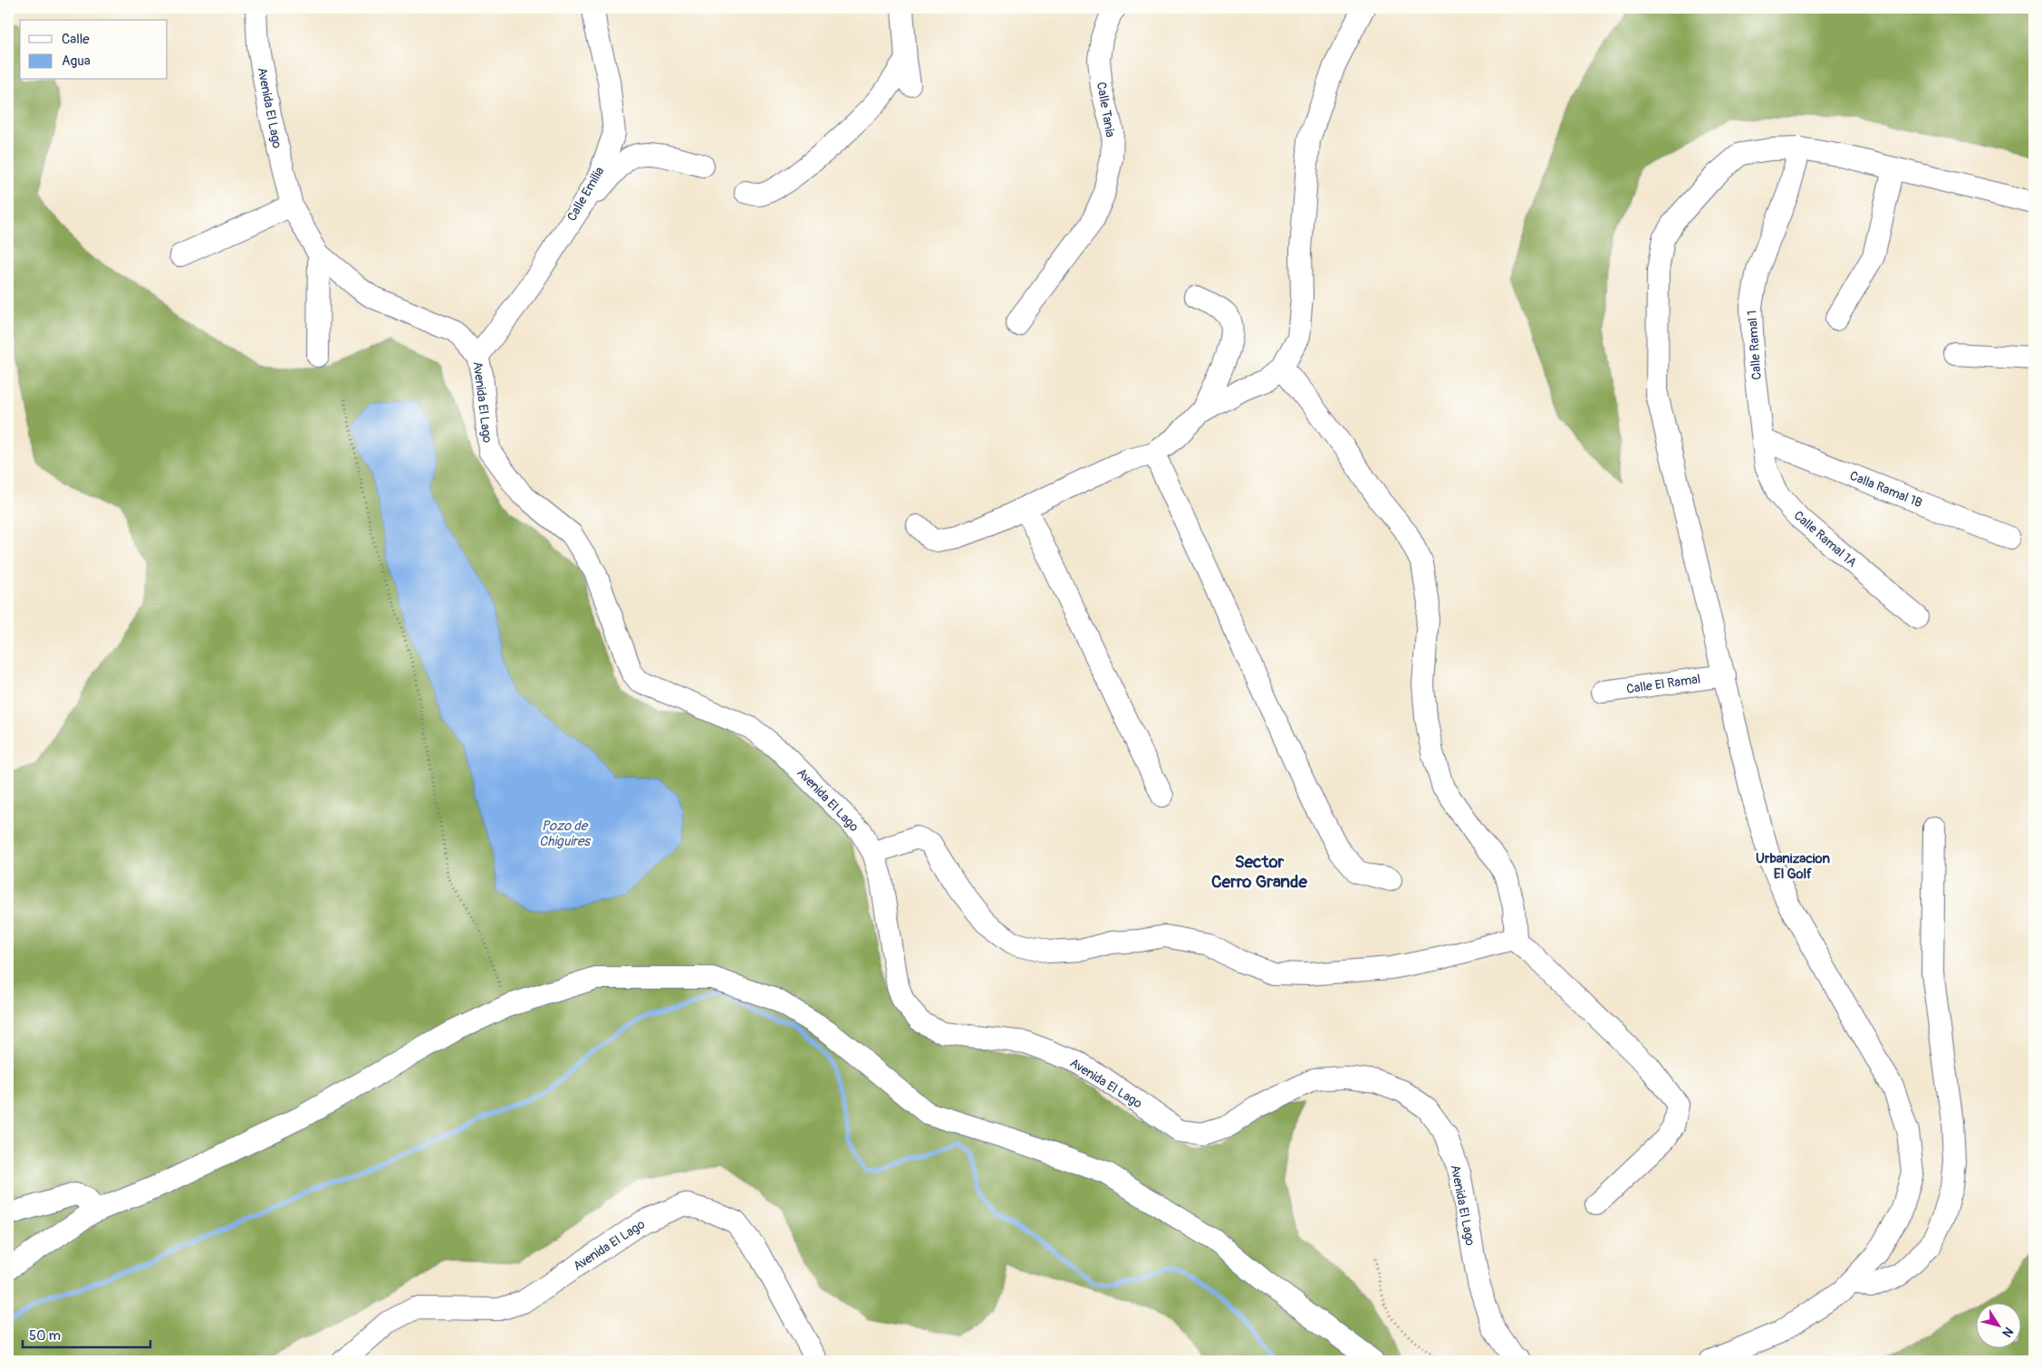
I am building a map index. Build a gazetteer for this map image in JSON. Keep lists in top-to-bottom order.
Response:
{
  "streets": {
    "street": [
      "Avenida El Lago",
      "Calle Tania",
      "Calle Emilia",
      "Calle Ramal 1",
      "Calla Ramal 1B",
      "Calle Ramal 1A",
      "Calle El Ramal"
    ]
  },
  "crossings": [
    ["Avenida El Lago", "Calle Emilia"],
    ["Calle Ramal 1", "Calla Ramal 1B"],
    ["Calle Ramal 1", "Calle Ramal 1A"],
    ["Calla Ramal 1B", "Calle Ramal 1A"]
  ],
  "districts": ["Urbanizacion El Golf", "Sector Cerro Grande"],
  "water": ["Pozo de Chiguires"],
  "legend": ["Calle", "Agua"],
  "scale_bar": "50 m",
  "north": "bottom right"
}
